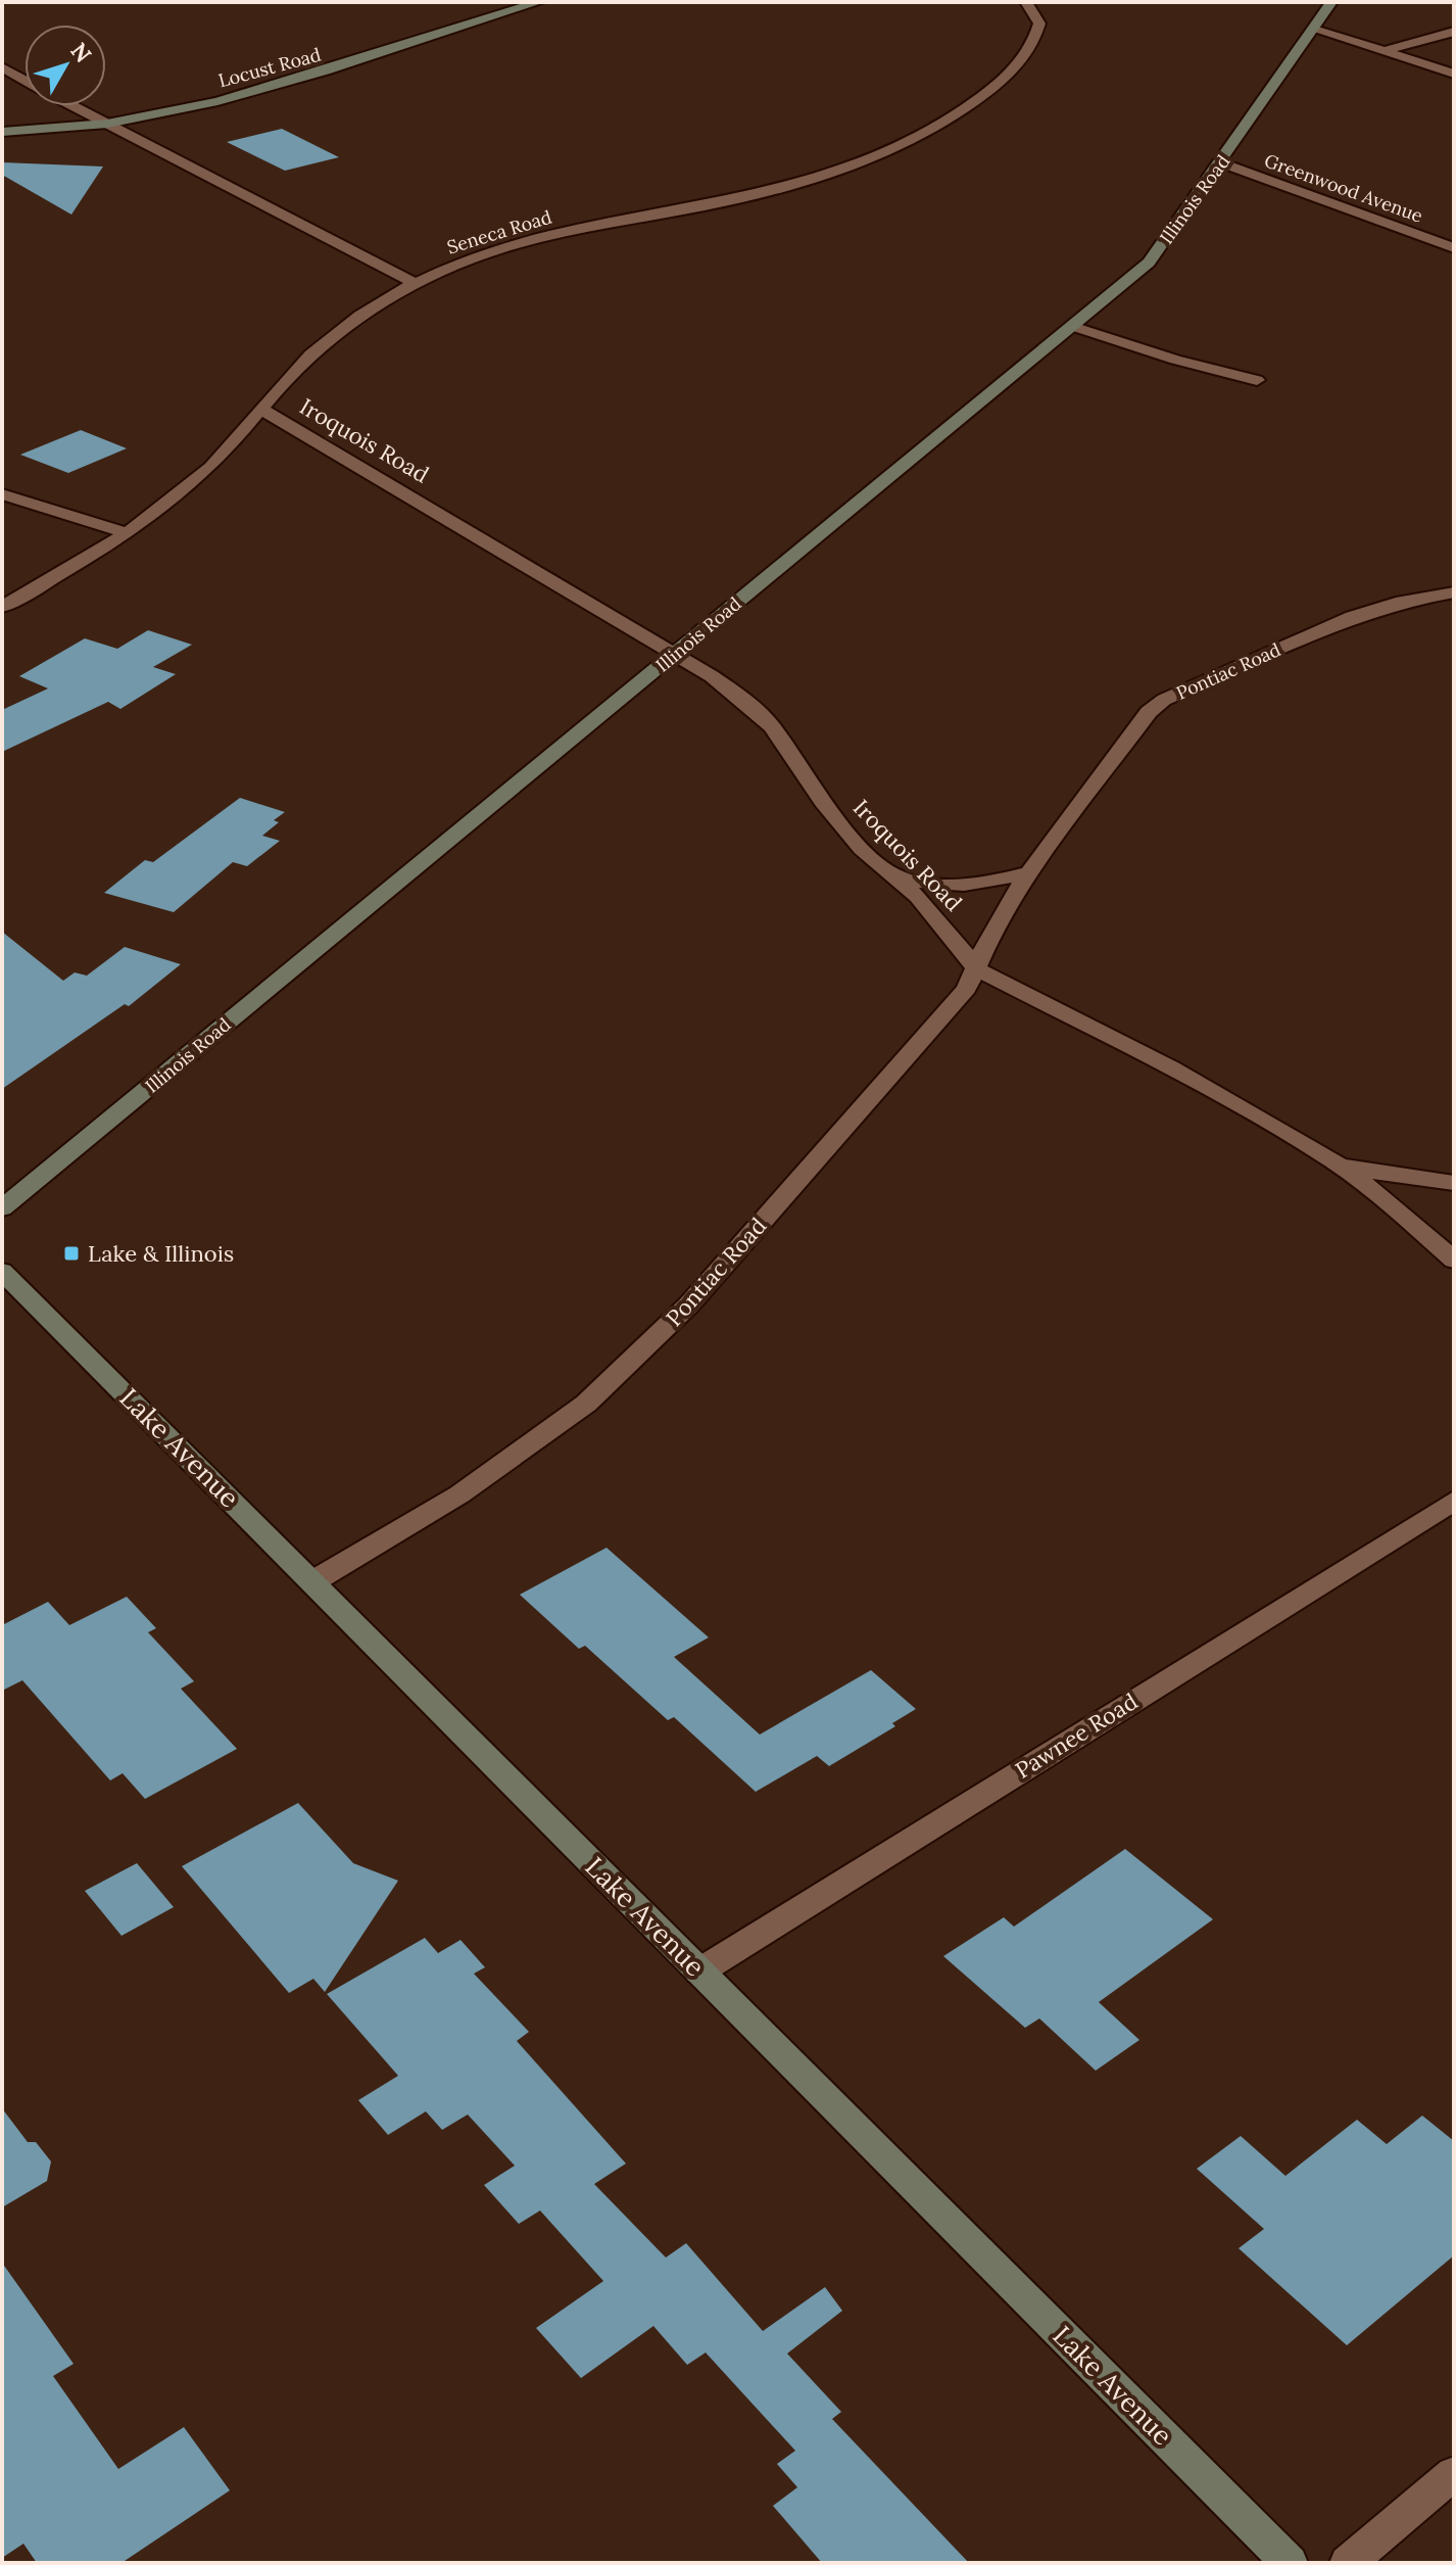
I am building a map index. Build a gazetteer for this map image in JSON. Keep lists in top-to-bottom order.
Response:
{
  "streets": {
    "street": [
      "Locust Road",
      "Greenwood Avenue",
      "Illinois Road",
      "Seneca Road",
      "Iroquois Road",
      "Pontiac Road",
      "Lake Avenue",
      "Pawnee Road"
    ]
  },
  "crossings": [
    ["Greenwood Avenue", "Illinois Road"],
    ["Illinois Road", "Iroquois Road"],
    ["Seneca Road", "Iroquois Road"],
    ["Iroquois Road", "Pontiac Road"],
    ["Pontiac Road", "Lake Avenue"],
    ["Lake Avenue", "Pawnee Road"]
  ],
  "places": {
    "transit": ["Lake & Illinois"]
  },
  "north": "top right"
}
